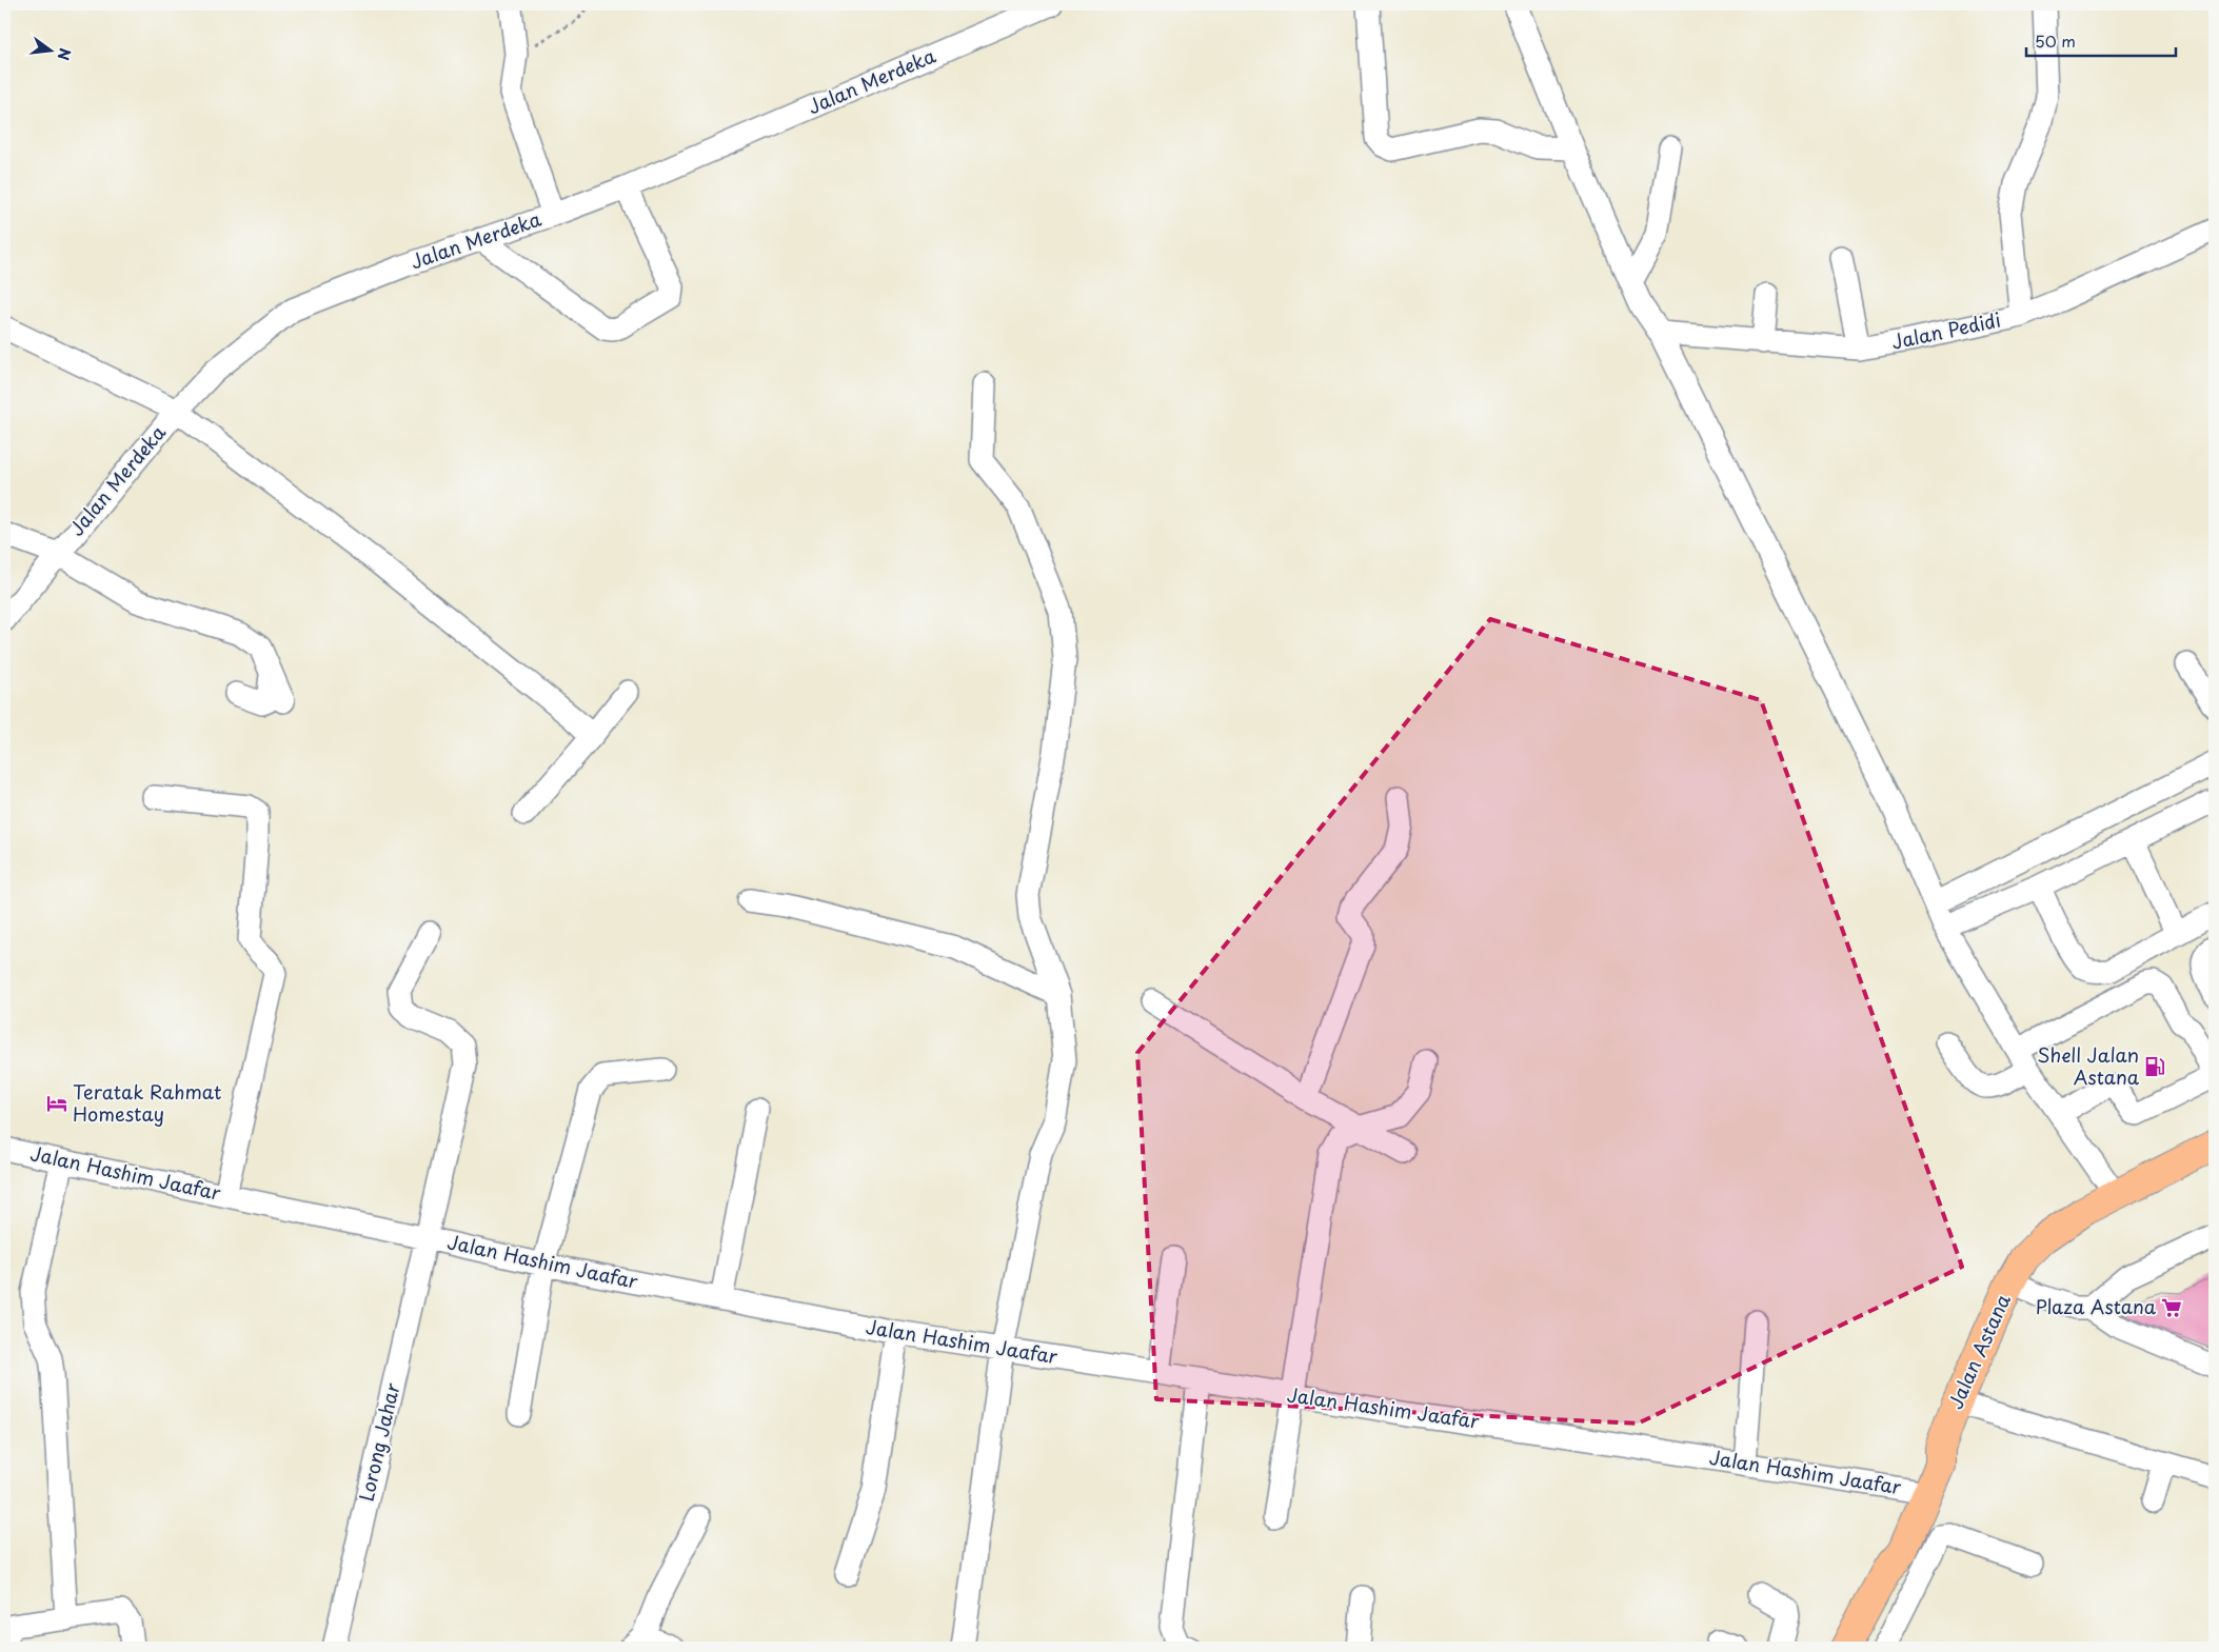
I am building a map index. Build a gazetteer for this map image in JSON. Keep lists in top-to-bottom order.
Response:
{
  "streets": {
    "main road": ["Jalan Astana"],
    "street": [
      "Jalan Merdeka",
      "Jalan Pedidi",
      "Jalan Hashim Jaafar",
      "Lorong Jahar"
    ]
  },
  "crossings": [
    ["Jalan Hashim Jaafar", "Jalan Astana"],
    ["Jalan Hashim Jaafar", "Lorong Jahar"]
  ],
  "places": {
    "fuel station": ["Shell Jalan Astana"],
    "hotel": ["Teratak Rahmat Homestay"],
    "supermarket": ["Plaza Astana"]
  },
  "scale_bar": "50 m",
  "north": "right"
}
